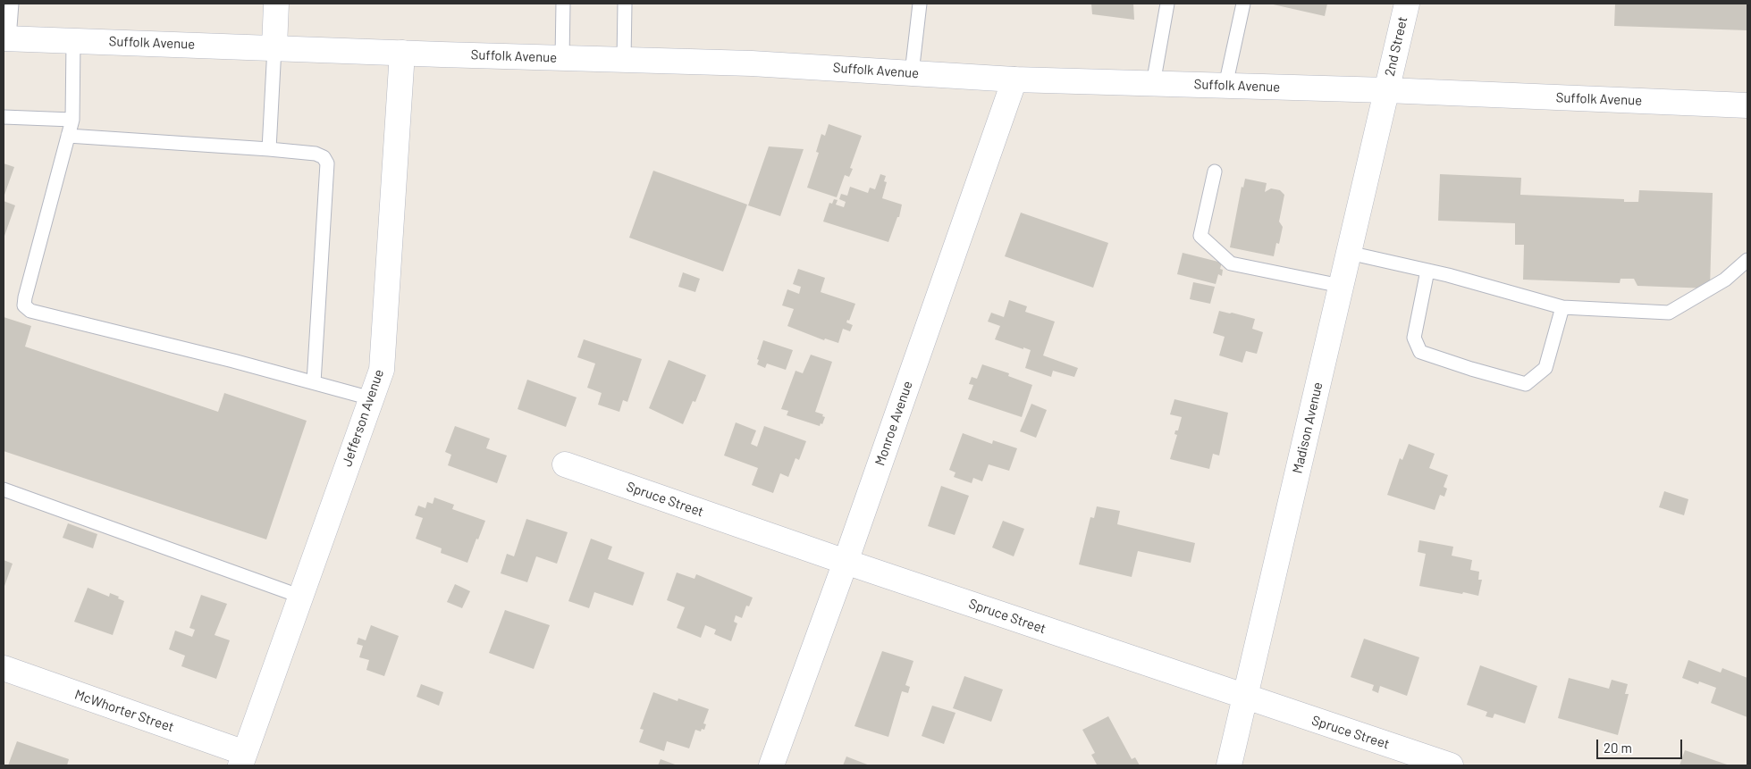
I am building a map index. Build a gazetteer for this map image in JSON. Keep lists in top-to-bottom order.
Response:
{
  "streets": {
    "street": [
      "Suffolk Avenue",
      "2nd Street",
      "Jefferson Avenue",
      "Monroe Avenue",
      "Madison Avenue",
      "Spruce Street",
      "McWhorter Street"
    ]
  },
  "crossings": [
    ["Suffolk Avenue", "2nd Street"],
    ["Suffolk Avenue", "Jefferson Avenue"],
    ["Suffolk Avenue", "Monroe Avenue"],
    ["Suffolk Avenue", "Madison Avenue"],
    ["2nd Street", "Madison Avenue"],
    ["Jefferson Avenue", "McWhorter Street"],
    ["Monroe Avenue", "Spruce Street"],
    ["Madison Avenue", "Spruce Street"]
  ],
  "scale_bar": "20 m"
}
